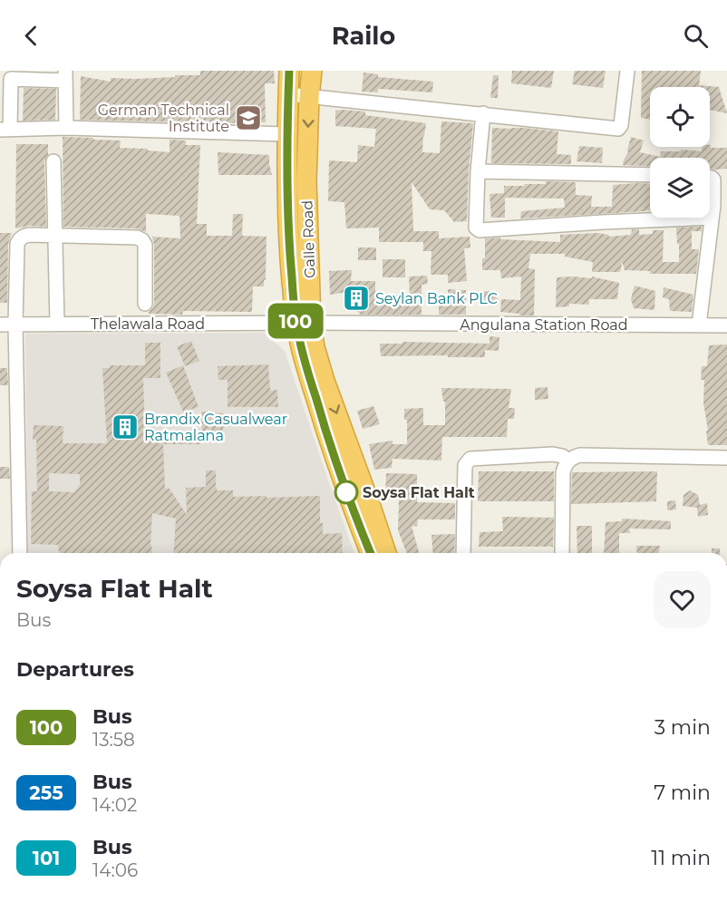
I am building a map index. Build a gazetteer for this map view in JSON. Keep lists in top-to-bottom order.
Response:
{
  "streets": {
    "highway": ["Galle Road"],
    "street": ["Thelawala Road", "Angulana Station Road"]
  },
  "crossings": [
    ["Galle Road", "Thelawala Road"],
    ["Galle Road", "Angulana Station Road"],
    ["Thelawala Road", "Angulana Station Road"]
  ],
  "places": {
    "school or university": ["German Technical Institute"],
    "building": ["Seylan Bank PLC", "Brandix Casualwear Ratmalana"],
    "other": ["Soysa Flat Halt"]
  },
  "lines": ["bus line 100"],
  "page": {
    "header": "Railo",
    "on_map": "100",
    "heading": [
      ["Soysa Flat Halt", "Bus"],
      "Departures"
    ],
    "list": [
      {
        "mark": "100",
        "name": "Bus",
        "note": "13:58",
        "value": "3 min"
      },
      {
        "mark": "255",
        "name": "Bus",
        "note": "14:02",
        "value": "7 min"
      },
      {
        "mark": "101",
        "name": "Bus",
        "note": "14:06",
        "value": "11 min"
      }
    ]
  }
}
